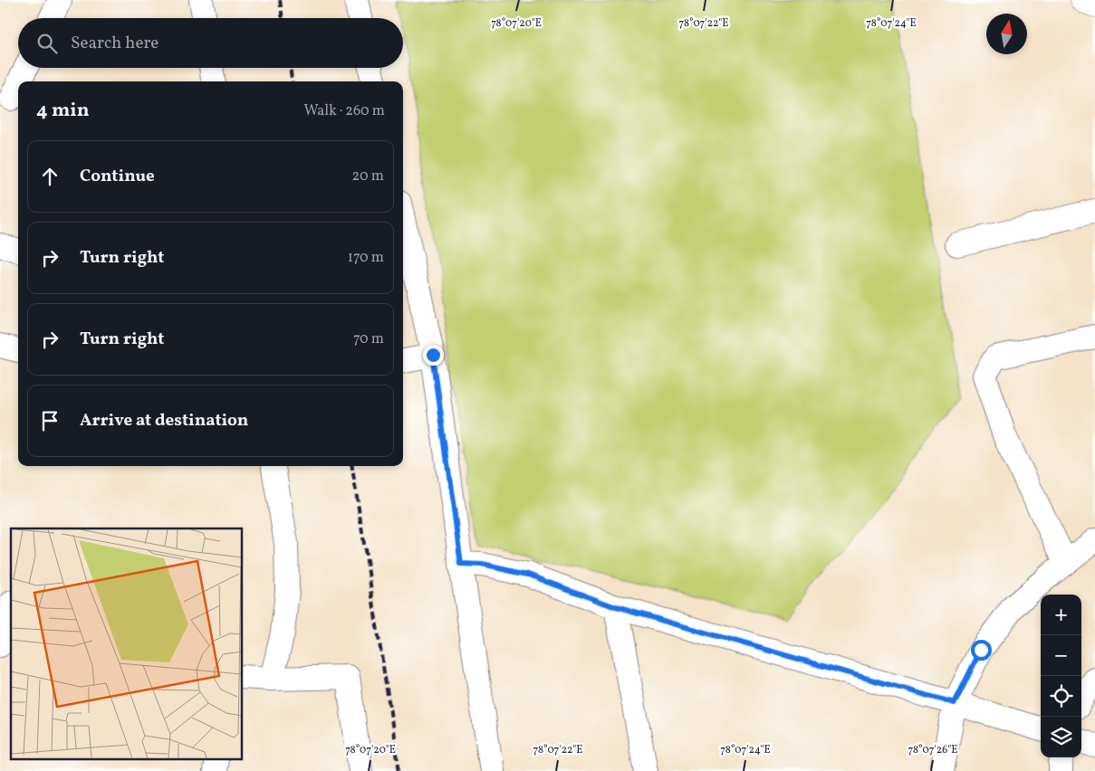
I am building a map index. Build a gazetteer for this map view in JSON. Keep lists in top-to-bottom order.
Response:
{
  "north": "top",
  "page": {
    "search": "Search here",
    "heading": ["4 min", "Walk · 260 m"],
    "list": [
      ["Continue", "20 m"],
      ["Turn right", "170 m"],
      ["Turn right", "70 m"],
      "Arrive at destination"
    ],
    "map_buttons": ["+", "−"]
  },
  "coordinates": [
    "78°07'20\"E",
    "78°07'22\"E",
    "78°07'24\"E",
    "78°07'26\"E"
  ]
}
